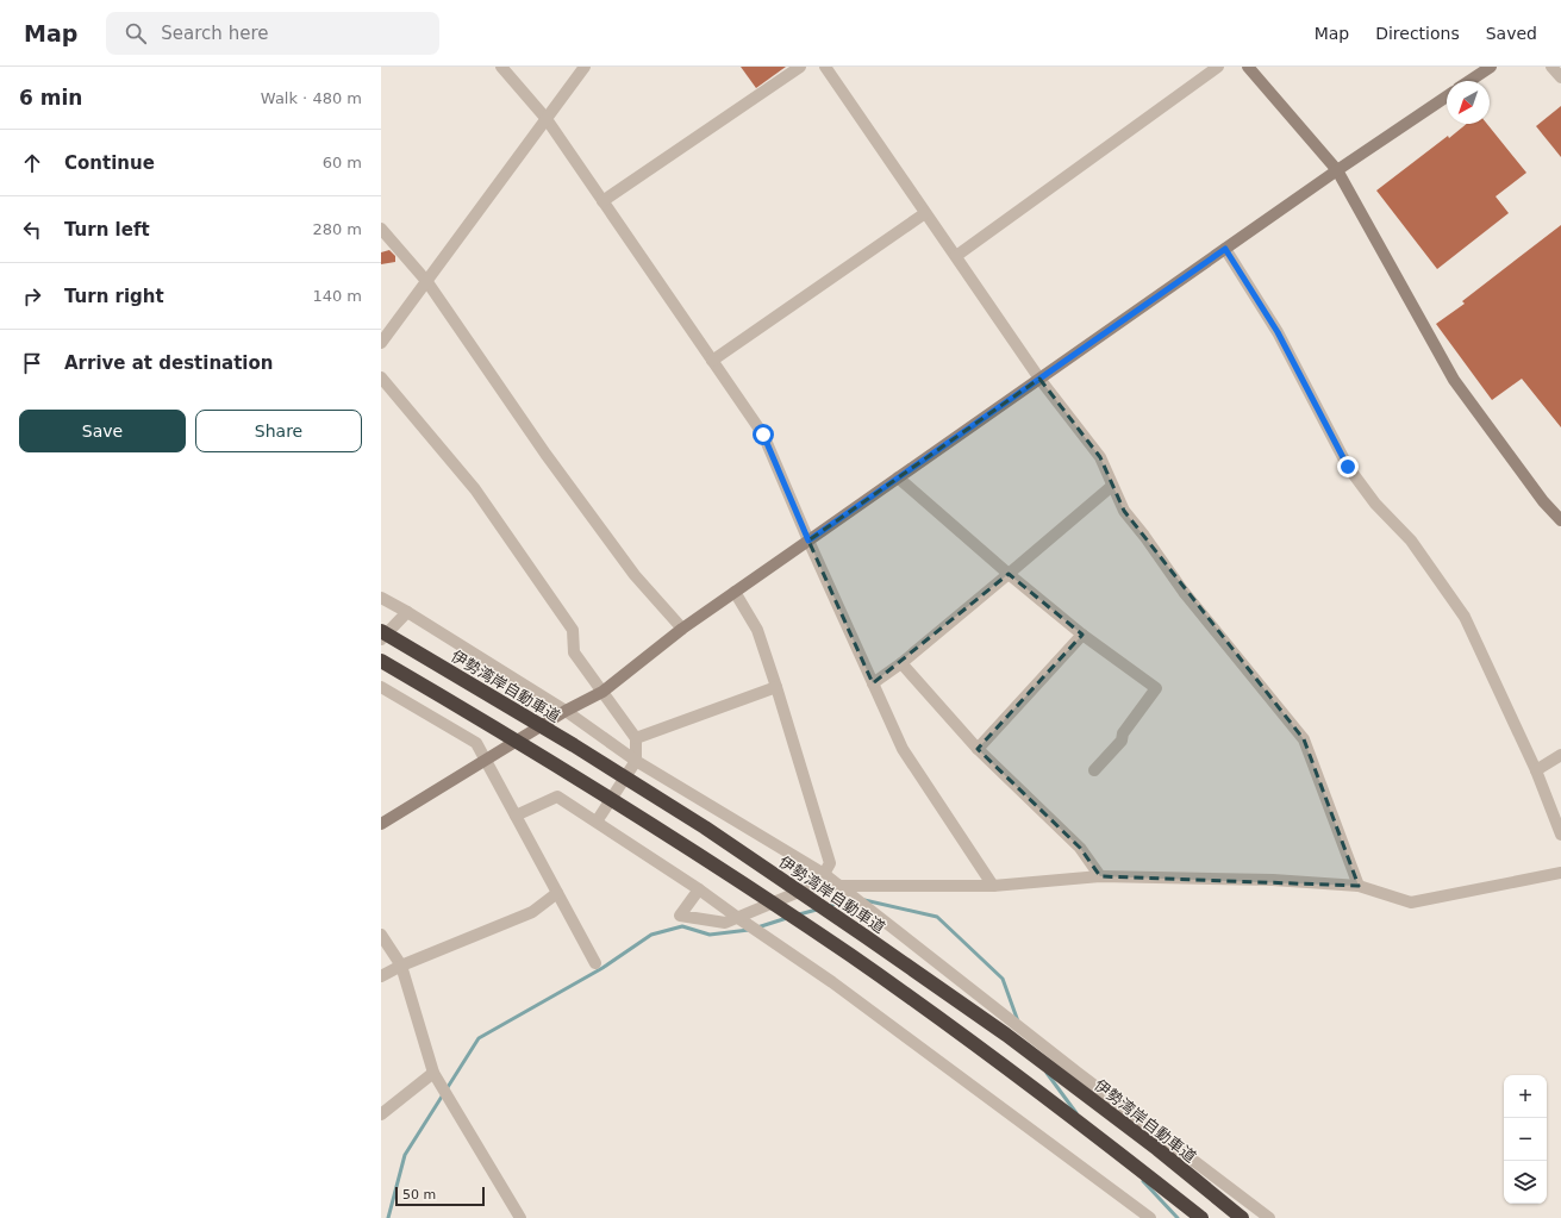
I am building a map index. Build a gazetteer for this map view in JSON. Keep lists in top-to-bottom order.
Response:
{
  "streets": {
    "highway": ["伊勢湾岸自動車道"]
  },
  "scale_bar": "50 m",
  "north": "bottom left",
  "page": {
    "header": "Map",
    "search": "Search here",
    "nav": ["Map", "Directions", "Saved"],
    "heading": ["6 min", "Walk · 480 m"],
    "list": [
      ["Continue", "60 m"],
      ["Turn left", "280 m"],
      ["Turn right", "140 m"],
      "Arrive at destination"
    ],
    "buttons": ["Save", "Share"],
    "map_buttons": ["+", "−"],
    "scale": "50 m"
  }
}
